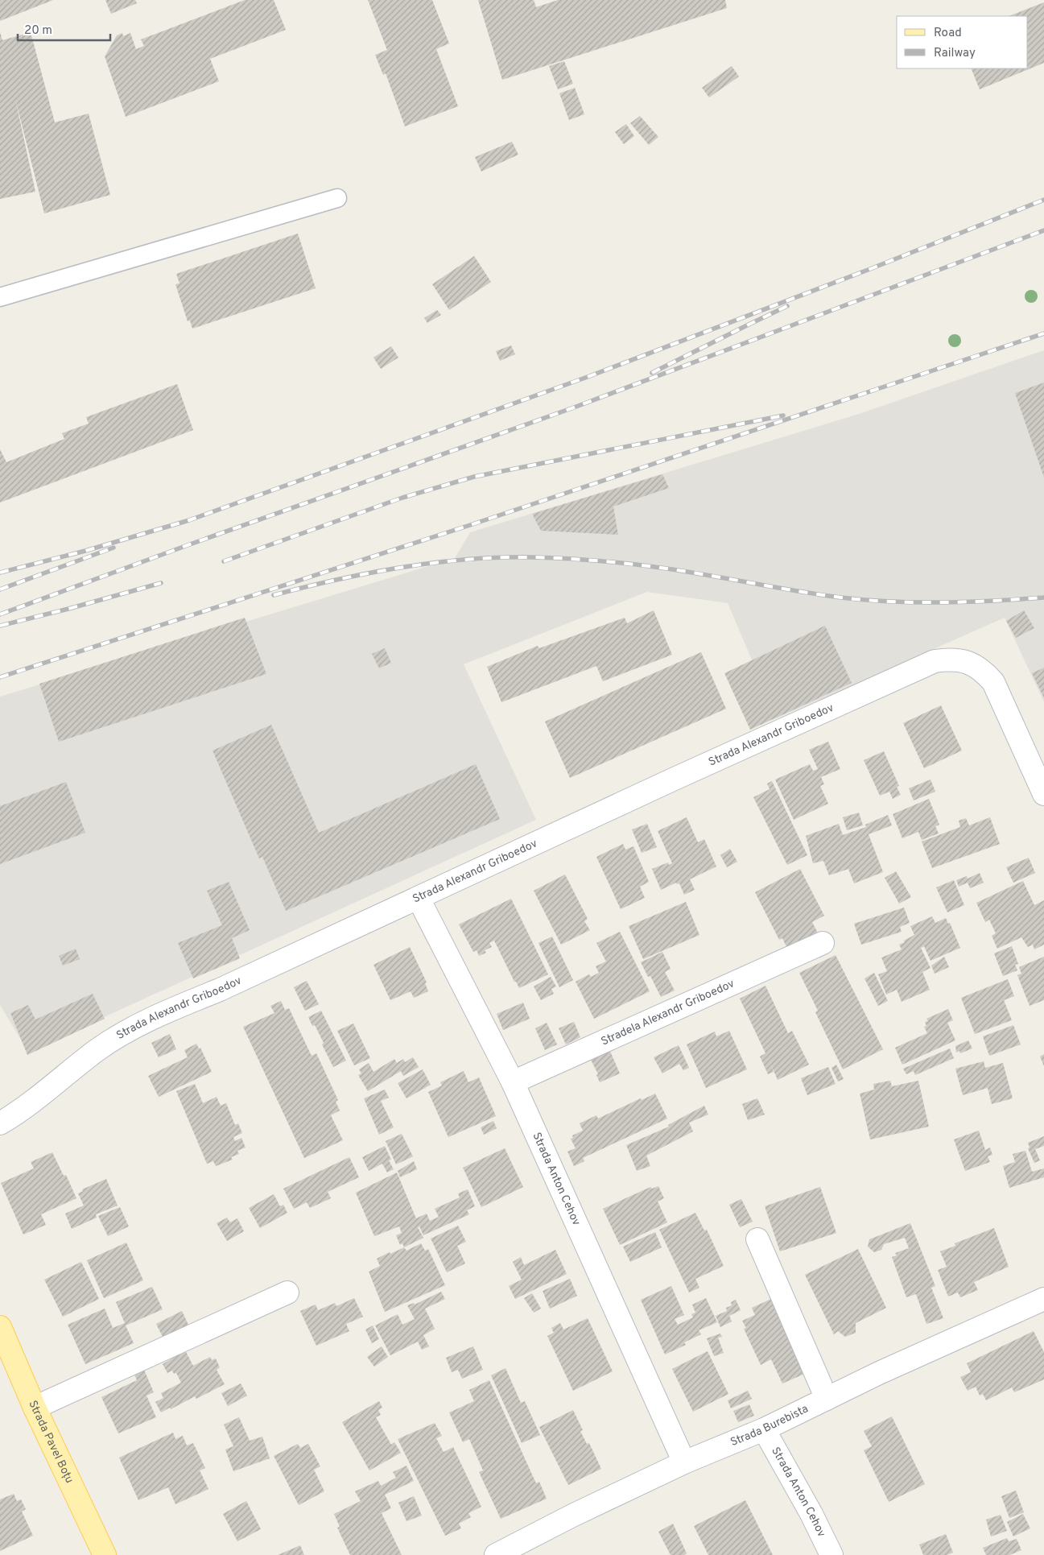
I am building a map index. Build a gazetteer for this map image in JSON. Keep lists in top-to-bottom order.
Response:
{
  "streets": {
    "main road": ["Strada Pavel Boțu"],
    "street": [
      "Strada Alexandr Griboedov",
      "Stradela Alexandr Griboedov",
      "Strada Anton Cehov",
      "Strada Burebista"
    ]
  },
  "crossings": [
    ["Strada Alexandr Griboedov", "Strada Anton Cehov"],
    ["Stradela Alexandr Griboedov", "Strada Anton Cehov"],
    ["Strada Anton Cehov", "Strada Burebista"]
  ],
  "legend": ["Road", "Railway"],
  "scale_bar": "20 m"
}
